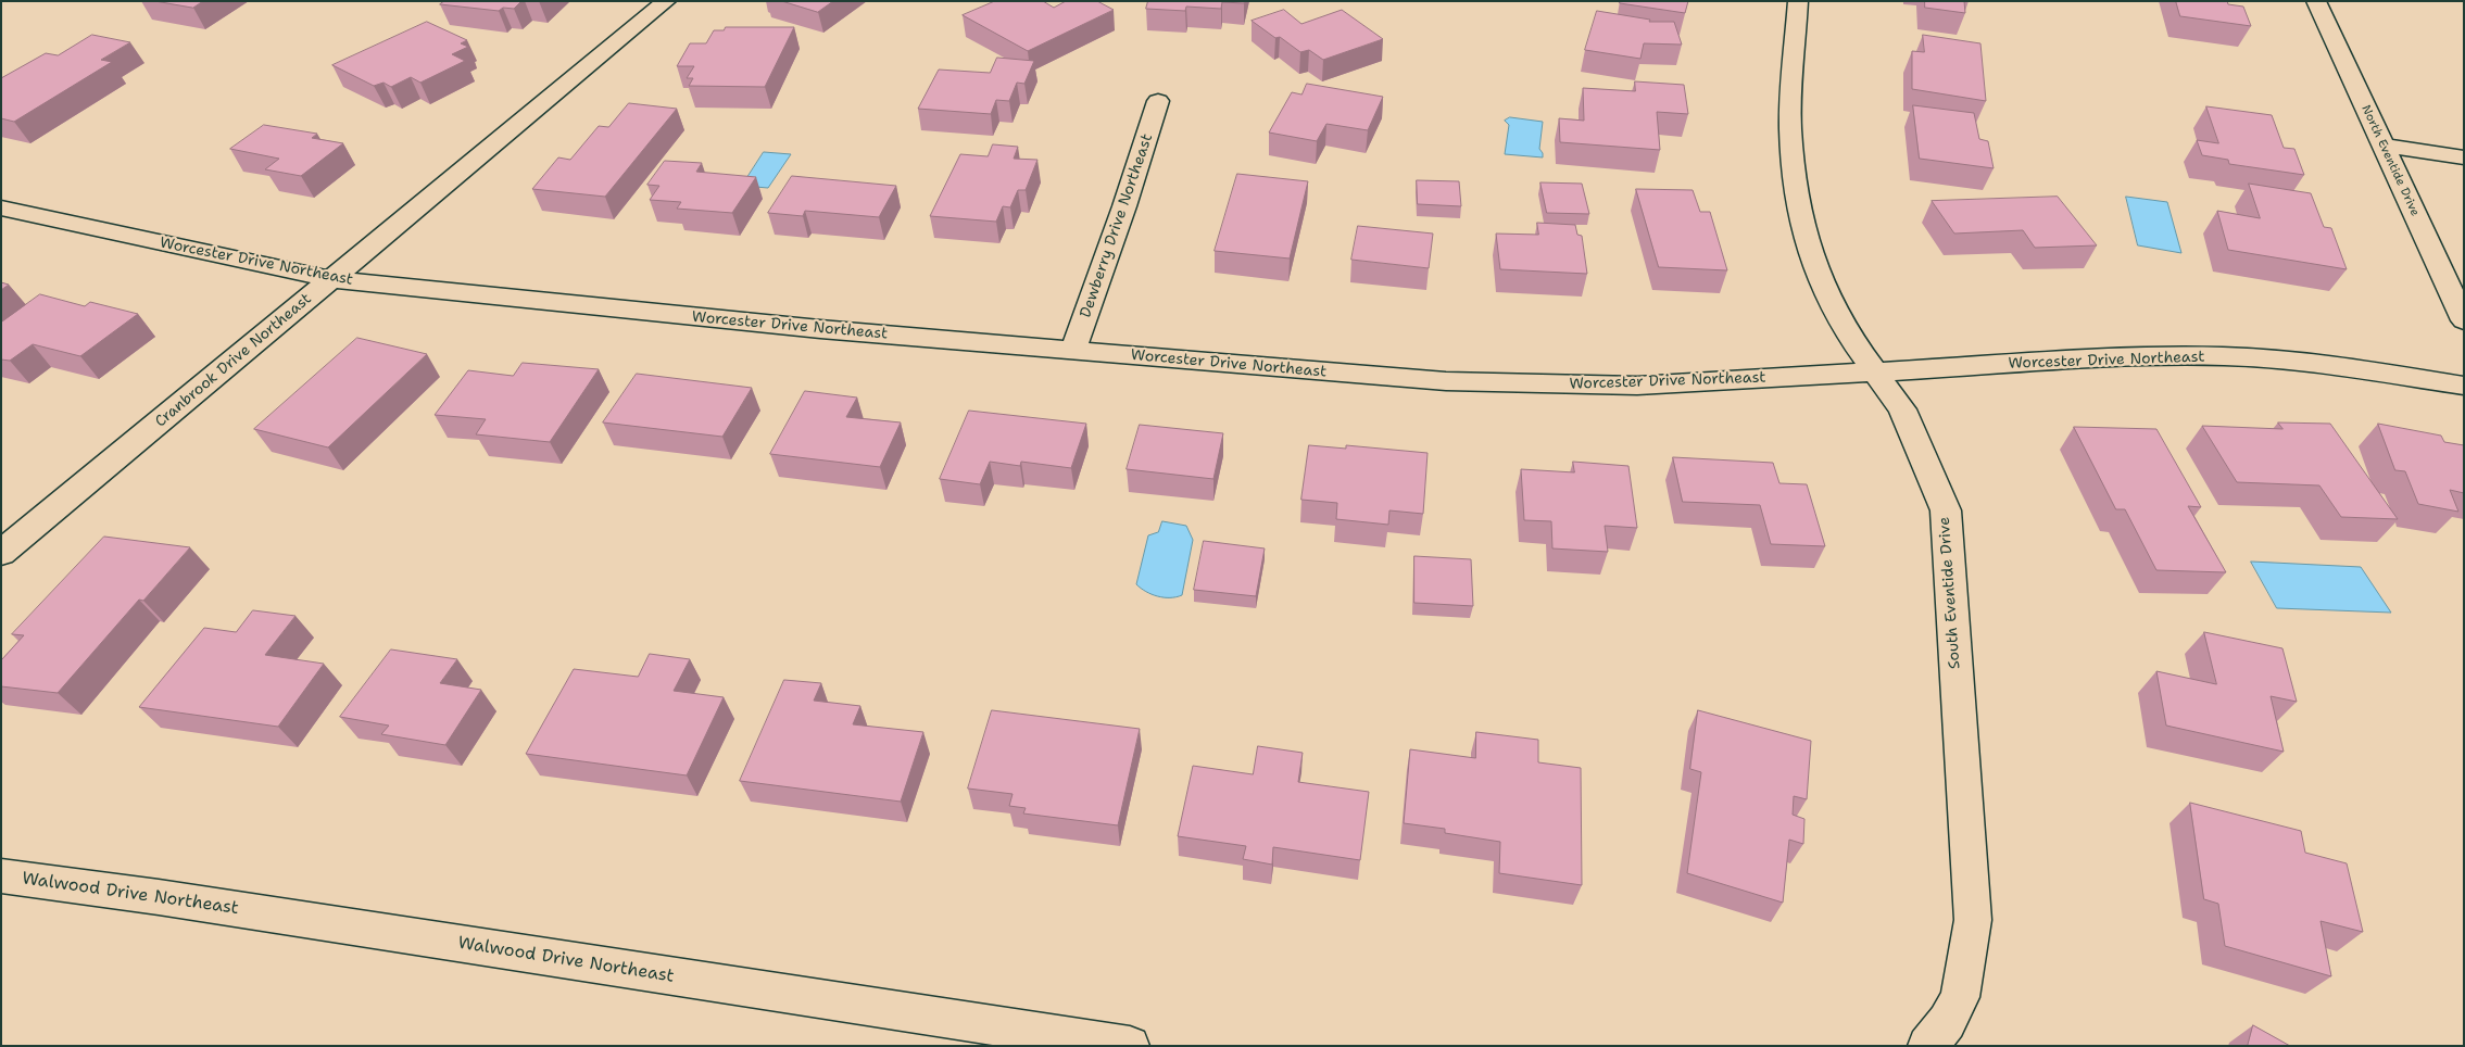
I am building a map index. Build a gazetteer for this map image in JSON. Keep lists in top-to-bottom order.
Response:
{
  "streets": {
    "street": [
      "North Eventide Drive",
      "Dewberry Drive Northeast",
      "Worcester Drive Northeast",
      "Cranbrook Drive Northeast",
      "South Eventide Drive",
      "Walwood Drive Northeast"
    ]
  },
  "crossings": [
    ["Dewberry Drive Northeast", "Worcester Drive Northeast"],
    ["Worcester Drive Northeast", "Cranbrook Drive Northeast"],
    ["Worcester Drive Northeast", "South Eventide Drive"]
  ]
}
